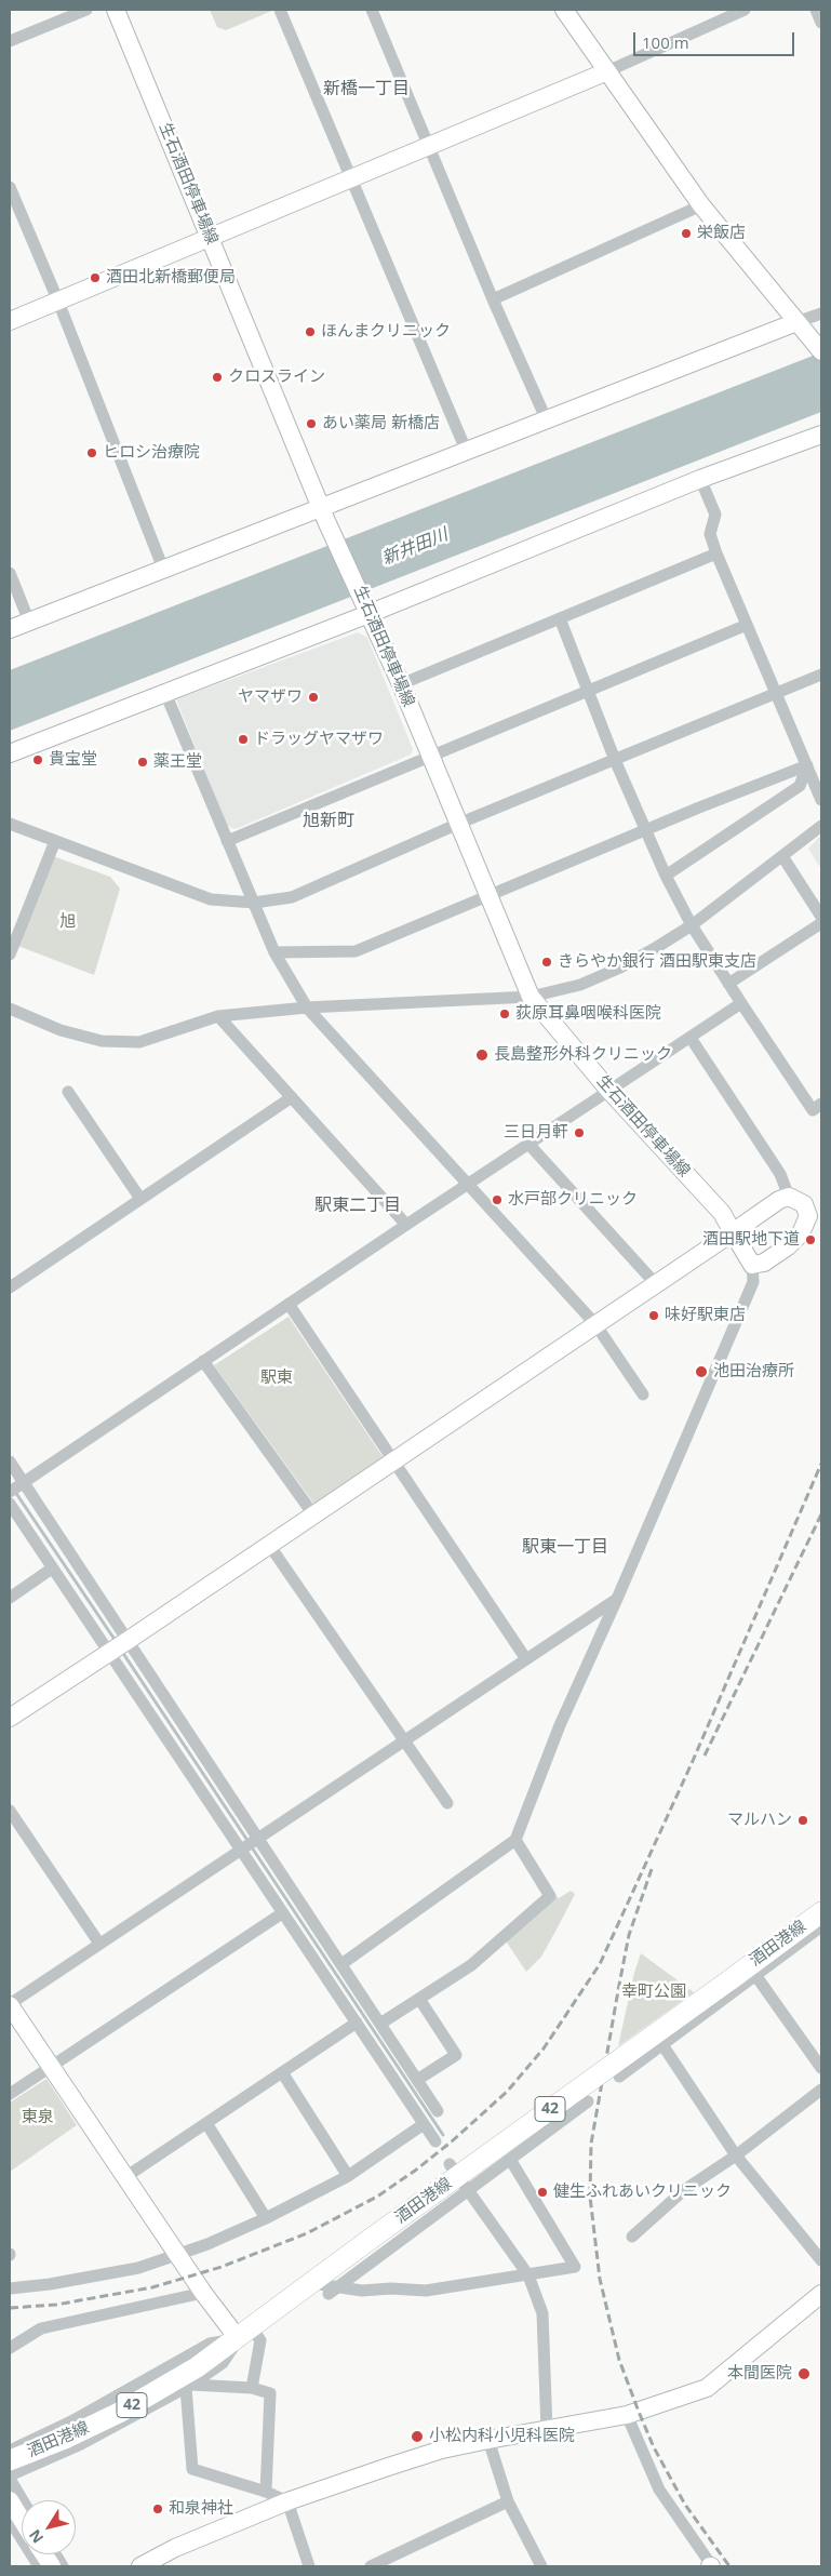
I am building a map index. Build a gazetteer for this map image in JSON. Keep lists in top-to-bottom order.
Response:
{
  "streets": {
    "main road": ["酒田港線", "42"],
    "street": ["生石酒田停車場線"]
  },
  "districts": [
    "新橋一丁目",
    "旭新町",
    "駅東二丁目",
    "駅東一丁目"
  ],
  "water": ["新井田川"],
  "parks": [
    "旭",
    "駅東",
    "幸町公園",
    "東泉"
  ],
  "places": [
    "栄飯店",
    "酒田北新橋郵便局",
    "ほんまクリニック",
    "クロスライン",
    "あい薬局 新橋店",
    "ヒロシ治療院",
    "ヤマザワ",
    "ドラッグヤマザワ",
    "貴宝堂",
    "薬王堂",
    "きらやか銀行 酒田駅東支店",
    "荻原耳鼻咽喉科医院",
    "長島整形外科クリニック",
    "三日月軒",
    "水戸部クリニック",
    "酒田駅地下道",
    "味好駅東店",
    "池田治療所",
    "マルハン",
    "健生ふれあいクリニック",
    "本間医院",
    "小松内科小児科医院",
    "和泉神社"
  ],
  "scale_bar": "100 m",
  "north": "bottom left"
}
